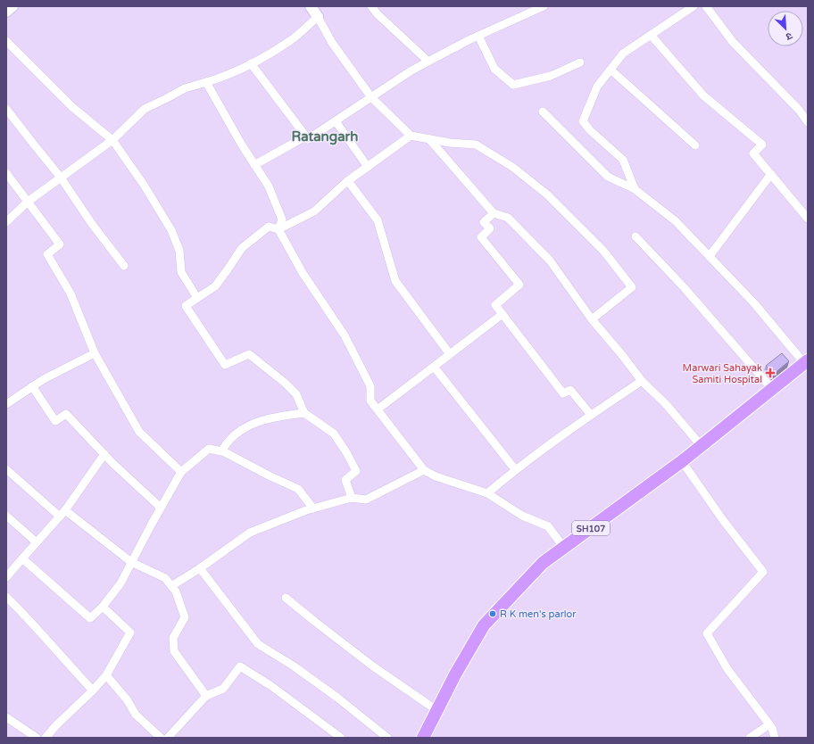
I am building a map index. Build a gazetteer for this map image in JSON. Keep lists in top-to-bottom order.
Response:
{
  "streets": {
    "main road": ["SH107"]
  },
  "districts": ["Ratangarh"],
  "places": {
    "health": ["Marwari Sahayak Samiti Hospital"],
    "other": ["R K men's parlor"]
  },
  "north": "bottom right"
}
